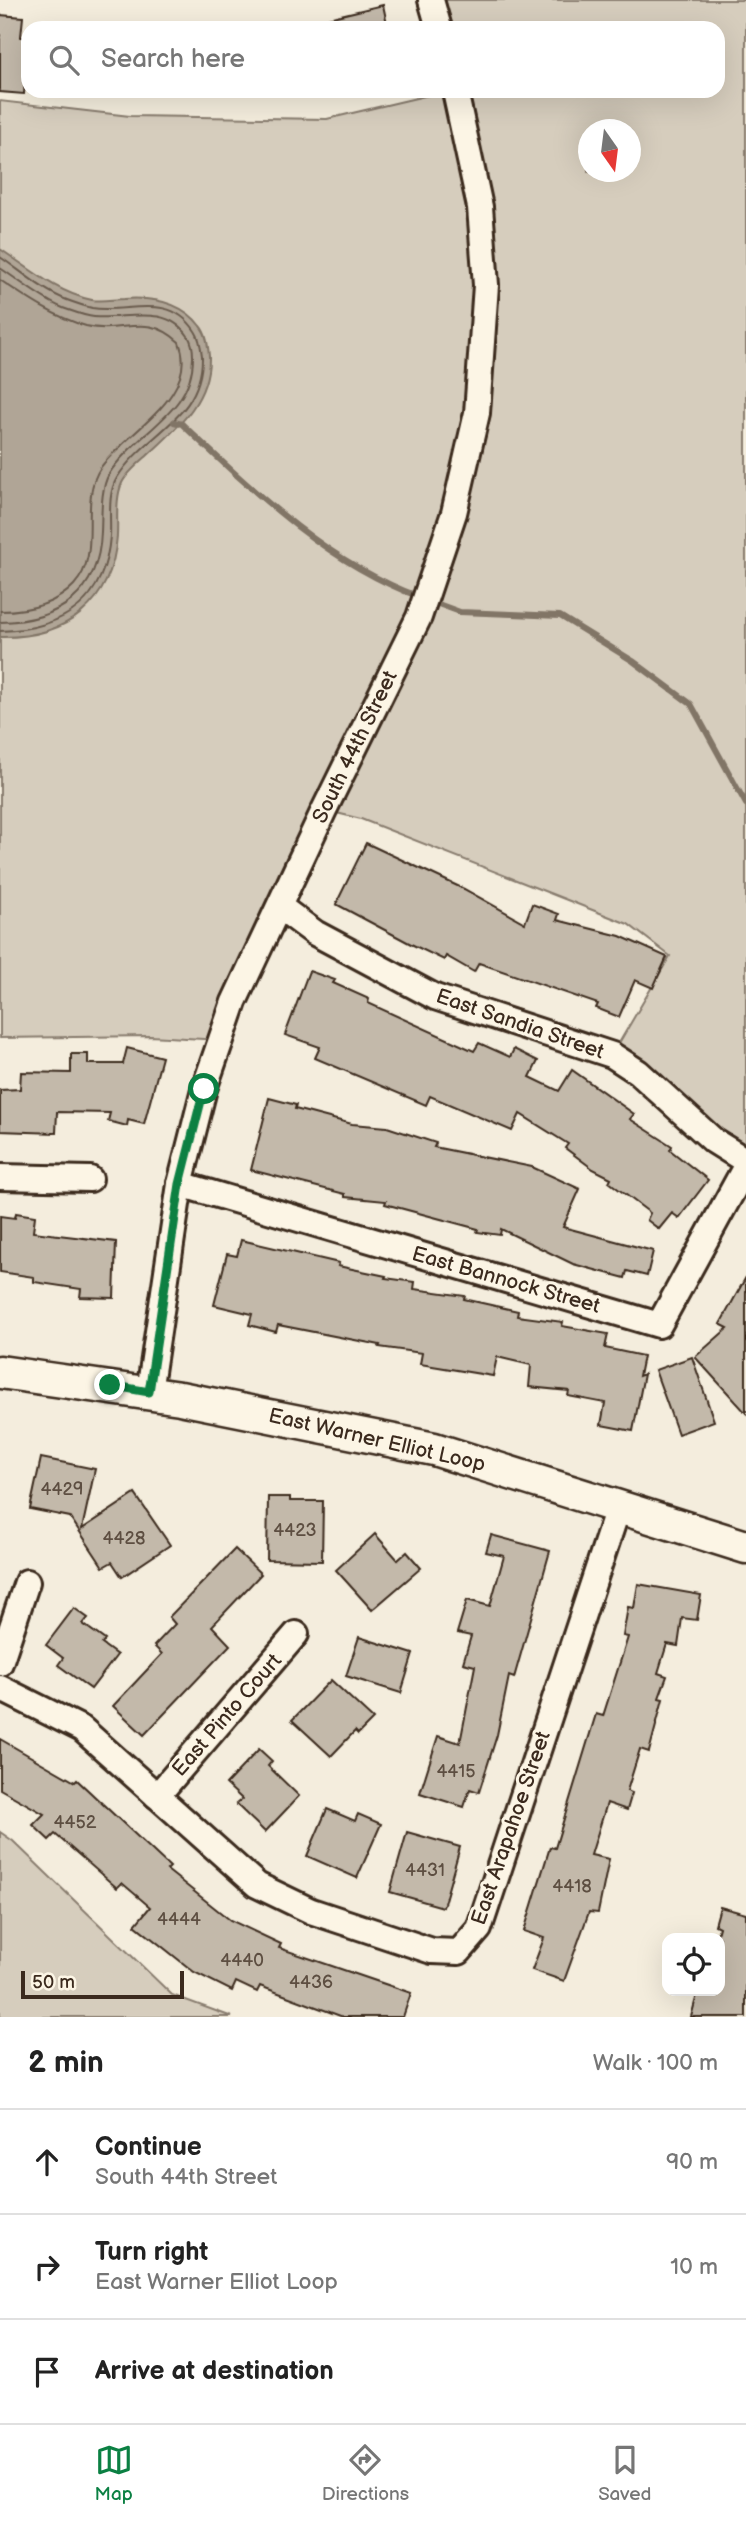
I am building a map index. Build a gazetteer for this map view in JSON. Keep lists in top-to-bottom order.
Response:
{
  "streets": {
    "main road": ["East Warner Elliot Loop"],
    "street": [
      "South 44th Street",
      "East Sandia Street",
      "East Bannock Street",
      "East Pinto Court",
      "East Arapahoe Street"
    ]
  },
  "crossings": [
    ["South 44th Street", "East Sandia Street"],
    ["South 44th Street", "East Bannock Street"],
    ["South 44th Street", "East Warner Elliot Loop"],
    ["East Sandia Street", "East Bannock Street"],
    ["East Warner Elliot Loop", "East Arapahoe Street"],
    ["East Pinto Court", "East Arapahoe Street"]
  ],
  "house_numbers": [
    "4429",
    "4423",
    "4428",
    "4415",
    "4452",
    "4431",
    "4418",
    "4444",
    "4440",
    "4436"
  ],
  "scale_bar": "50 m",
  "north": "bottom",
  "page": {
    "search": "Search here",
    "scale": "50 m",
    "heading": ["2 min", "Walk · 100 m"],
    "list": [
      ["Continue", "South 44th Street", "90 m"],
      ["Turn right", "East Warner Elliot Loop", "10 m"],
      "Arrive at destination"
    ],
    "nav": ["Map", "Directions", "Saved"]
  }
}
